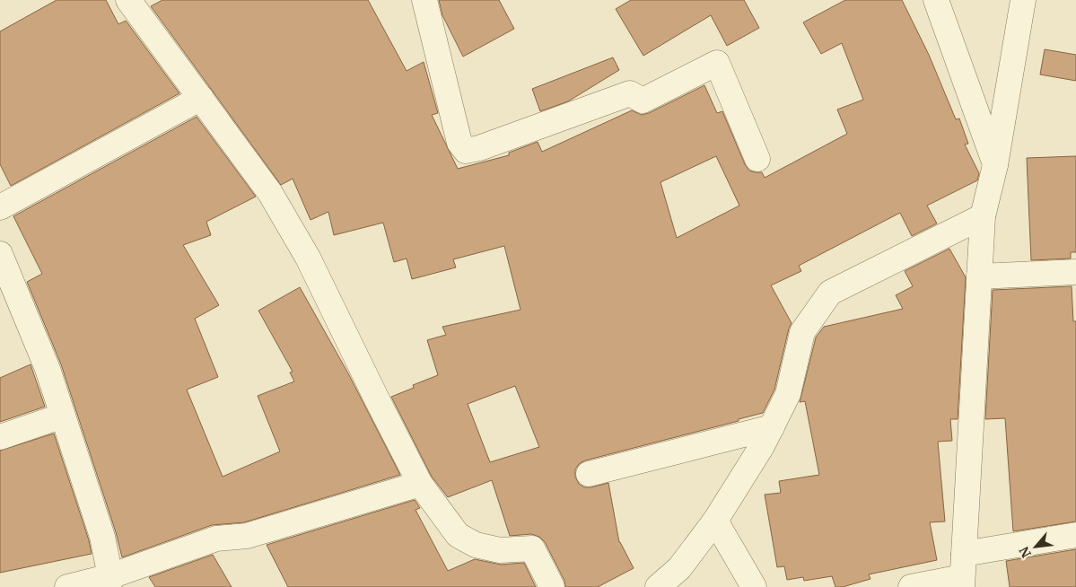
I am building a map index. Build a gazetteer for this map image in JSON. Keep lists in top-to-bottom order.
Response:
{
  "north": "bottom left"
}
